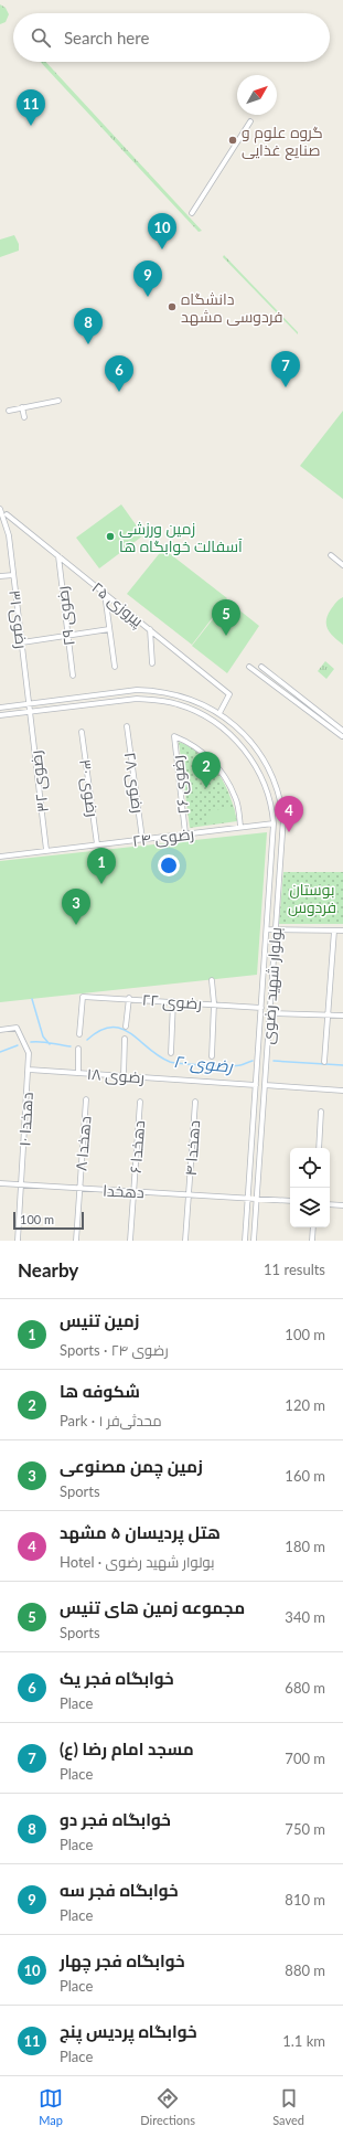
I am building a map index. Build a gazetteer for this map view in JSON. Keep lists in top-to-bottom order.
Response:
{
  "streets": {
    "street": [
      "پیروزی ۲۵",
      "رضوی ۲۹",
      "رضوی ۳۱",
      "رضوی ۳۲",
      "رضوی ۲۸",
      "رضوی ۲۶",
      "رضوی ۳۰",
      "رضوی ۲۴",
      "بولوار شهید رضوی",
      "رضوی ۲۲",
      "رضوی ۱۸",
      "دهخدا ۱۰",
      "دهخدا ۸",
      "دهخدا ۶",
      "دهخدا ۴",
      "دهخدا"
    ]
  },
  "crossings": [
    ["پیروزی ۲۵", "رضوی ۲۹"],
    ["پیروزی ۲۵", "بولوار شهید رضوی"],
    ["رضوی ۳۱", "رضوی ۳۲"],
    ["رضوی ۳۱", "بولوار شهید رضوی"],
    ["رضوی ۳۲", "رضوی ۲۴"],
    ["رضوی ۳۲", "بولوار شهید رضوی"],
    ["رضوی ۲۸", "رضوی ۲۴"],
    ["رضوی ۲۶", "رضوی ۲۴"],
    ["رضوی ۳۰", "رضوی ۲۴"],
    ["رضوی ۲۴", "بولوار شهید رضوی"],
    ["بولوار شهید رضوی", "رضوی ۲۲"],
    ["بولوار شهید رضوی", "رضوی ۱۸"],
    ["بولوار شهید رضوی", "دهخدا"],
    ["رضوی ۱۸", "دهخدا ۱۰"],
    ["دهخدا ۱۰", "دهخدا"],
    ["دهخدا ۸", "دهخدا"],
    ["دهخدا ۶", "دهخدا"],
    ["دهخدا ۴", "دهخدا"]
  ],
  "water": ["رضوی ۲۰"],
  "parks": ["بوستان فردوس"],
  "places": ["گروه علوم و صنایع غذایی", "دانشگاه فردوسی مشهد", "زمین ورزشی آسفالت خوابگاه ها"],
  "scale_bar": "100 m",
  "north": "top right",
  "page": {
    "search": "Search here",
    "pins": [
      "11",
      "10",
      "9",
      "8",
      "7",
      "6",
      "5",
      "2",
      "4",
      "1",
      "3"
    ],
    "scale": "100 m",
    "heading": ["Nearby", "11 results"],
    "list": [
      {
        "mark": "1",
        "name": "زمین تنیس",
        "note": "Sports · رضوی ۲۴",
        "value": "100 m"
      },
      {
        "mark": "2",
        "name": "شکوفه ها",
        "note": "Park · محدثی‌فر ۱",
        "value": "120 m"
      },
      {
        "mark": "3",
        "name": "زمین چمن مصنوعی",
        "note": "Sports",
        "value": "160 m"
      },
      {
        "mark": "4",
        "name": "هتل پردیسان ۵ مشهد",
        "note": "Hotel · بولوار شهید رضوی",
        "value": "180 m"
      },
      {
        "mark": "5",
        "name": "مجموعه زمین های تنیس",
        "note": "Sports",
        "value": "340 m"
      },
      {
        "mark": "6",
        "name": "خوابگاه فجر یک",
        "note": "Place",
        "value": "680 m"
      },
      {
        "mark": "7",
        "name": "مسجد امام رضا (ع)",
        "note": "Place",
        "value": "700 m"
      },
      {
        "mark": "8",
        "name": "خوابگاه فجر دو",
        "note": "Place",
        "value": "750 m"
      },
      {
        "mark": "9",
        "name": "خوابگاه فجر سه",
        "note": "Place",
        "value": "810 m"
      },
      {
        "mark": "10",
        "name": "خوابگاه فجر چهار",
        "note": "Place",
        "value": "880 m"
      },
      {
        "mark": "11",
        "name": "خوابگاه پردیس پنج",
        "note": "Place",
        "value": "1.1 km"
      }
    ],
    "nav": ["Map", "Directions", "Saved"]
  }
}
